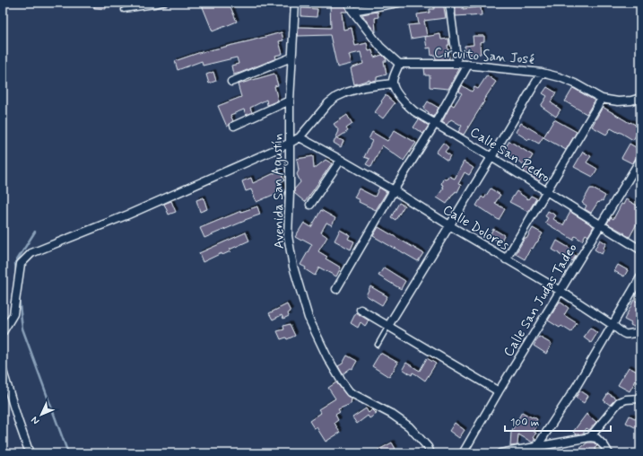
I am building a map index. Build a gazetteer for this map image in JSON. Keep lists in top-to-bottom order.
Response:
{
  "streets": {
    "street": [
      "Circuito San José",
      "Calle San Pedro",
      "Avenida San Agustín",
      "Calle Dolores",
      "Calle San Judas Tadeo"
    ]
  },
  "crossings": [
    ["Calle San Pedro", "Calle San Judas Tadeo"],
    ["Calle Dolores", "Calle San Judas Tadeo"]
  ],
  "scale_bar": "100 m",
  "north": "bottom left"
}
